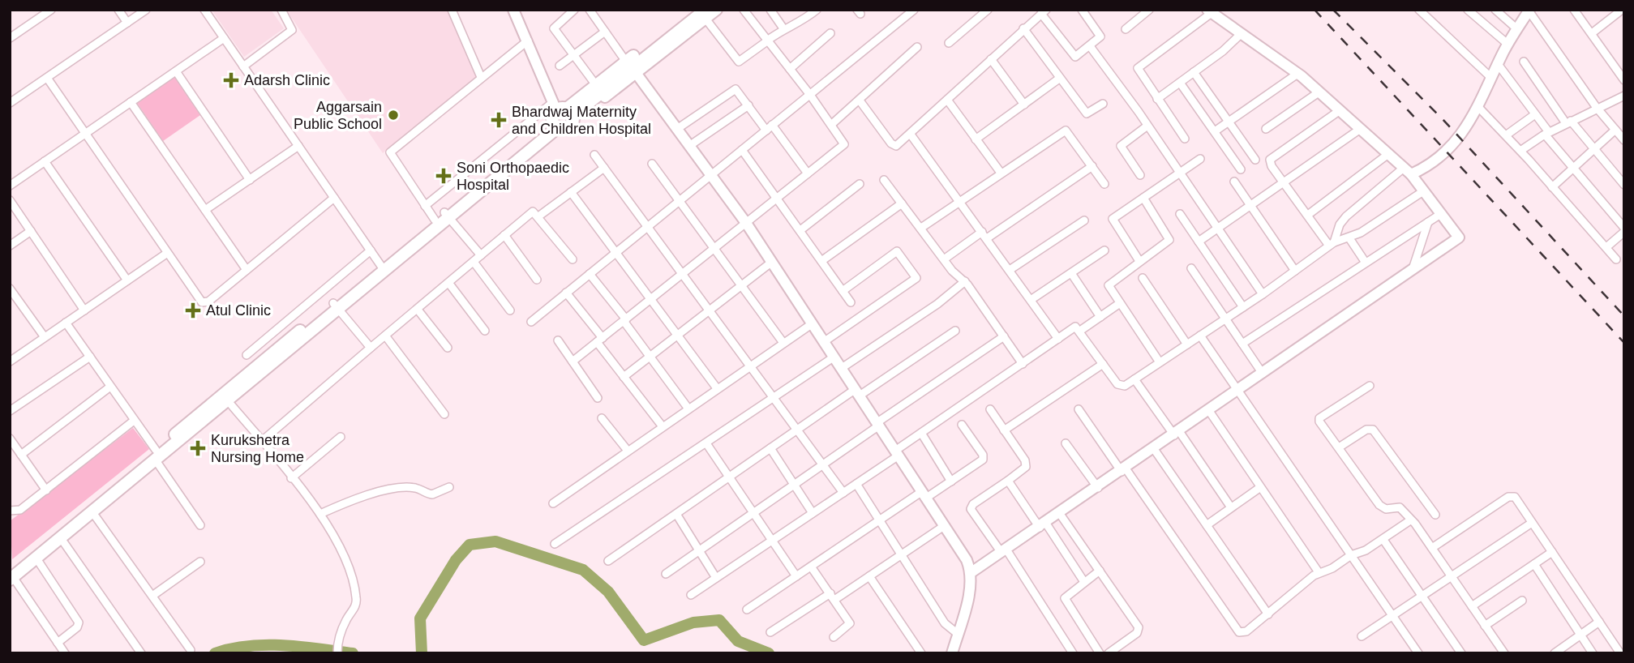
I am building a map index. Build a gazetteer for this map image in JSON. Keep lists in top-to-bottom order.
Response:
{
  "places": {
    "health": [
      "Adarsh Clinic",
      "Bhardwaj Maternity and Children Hospital",
      "Soni Orthopaedic Hospital",
      "Atul Clinic",
      "Kurukshetra Nursing Home"
    ],
    "other": ["Aggarsain Public School"]
  }
}
